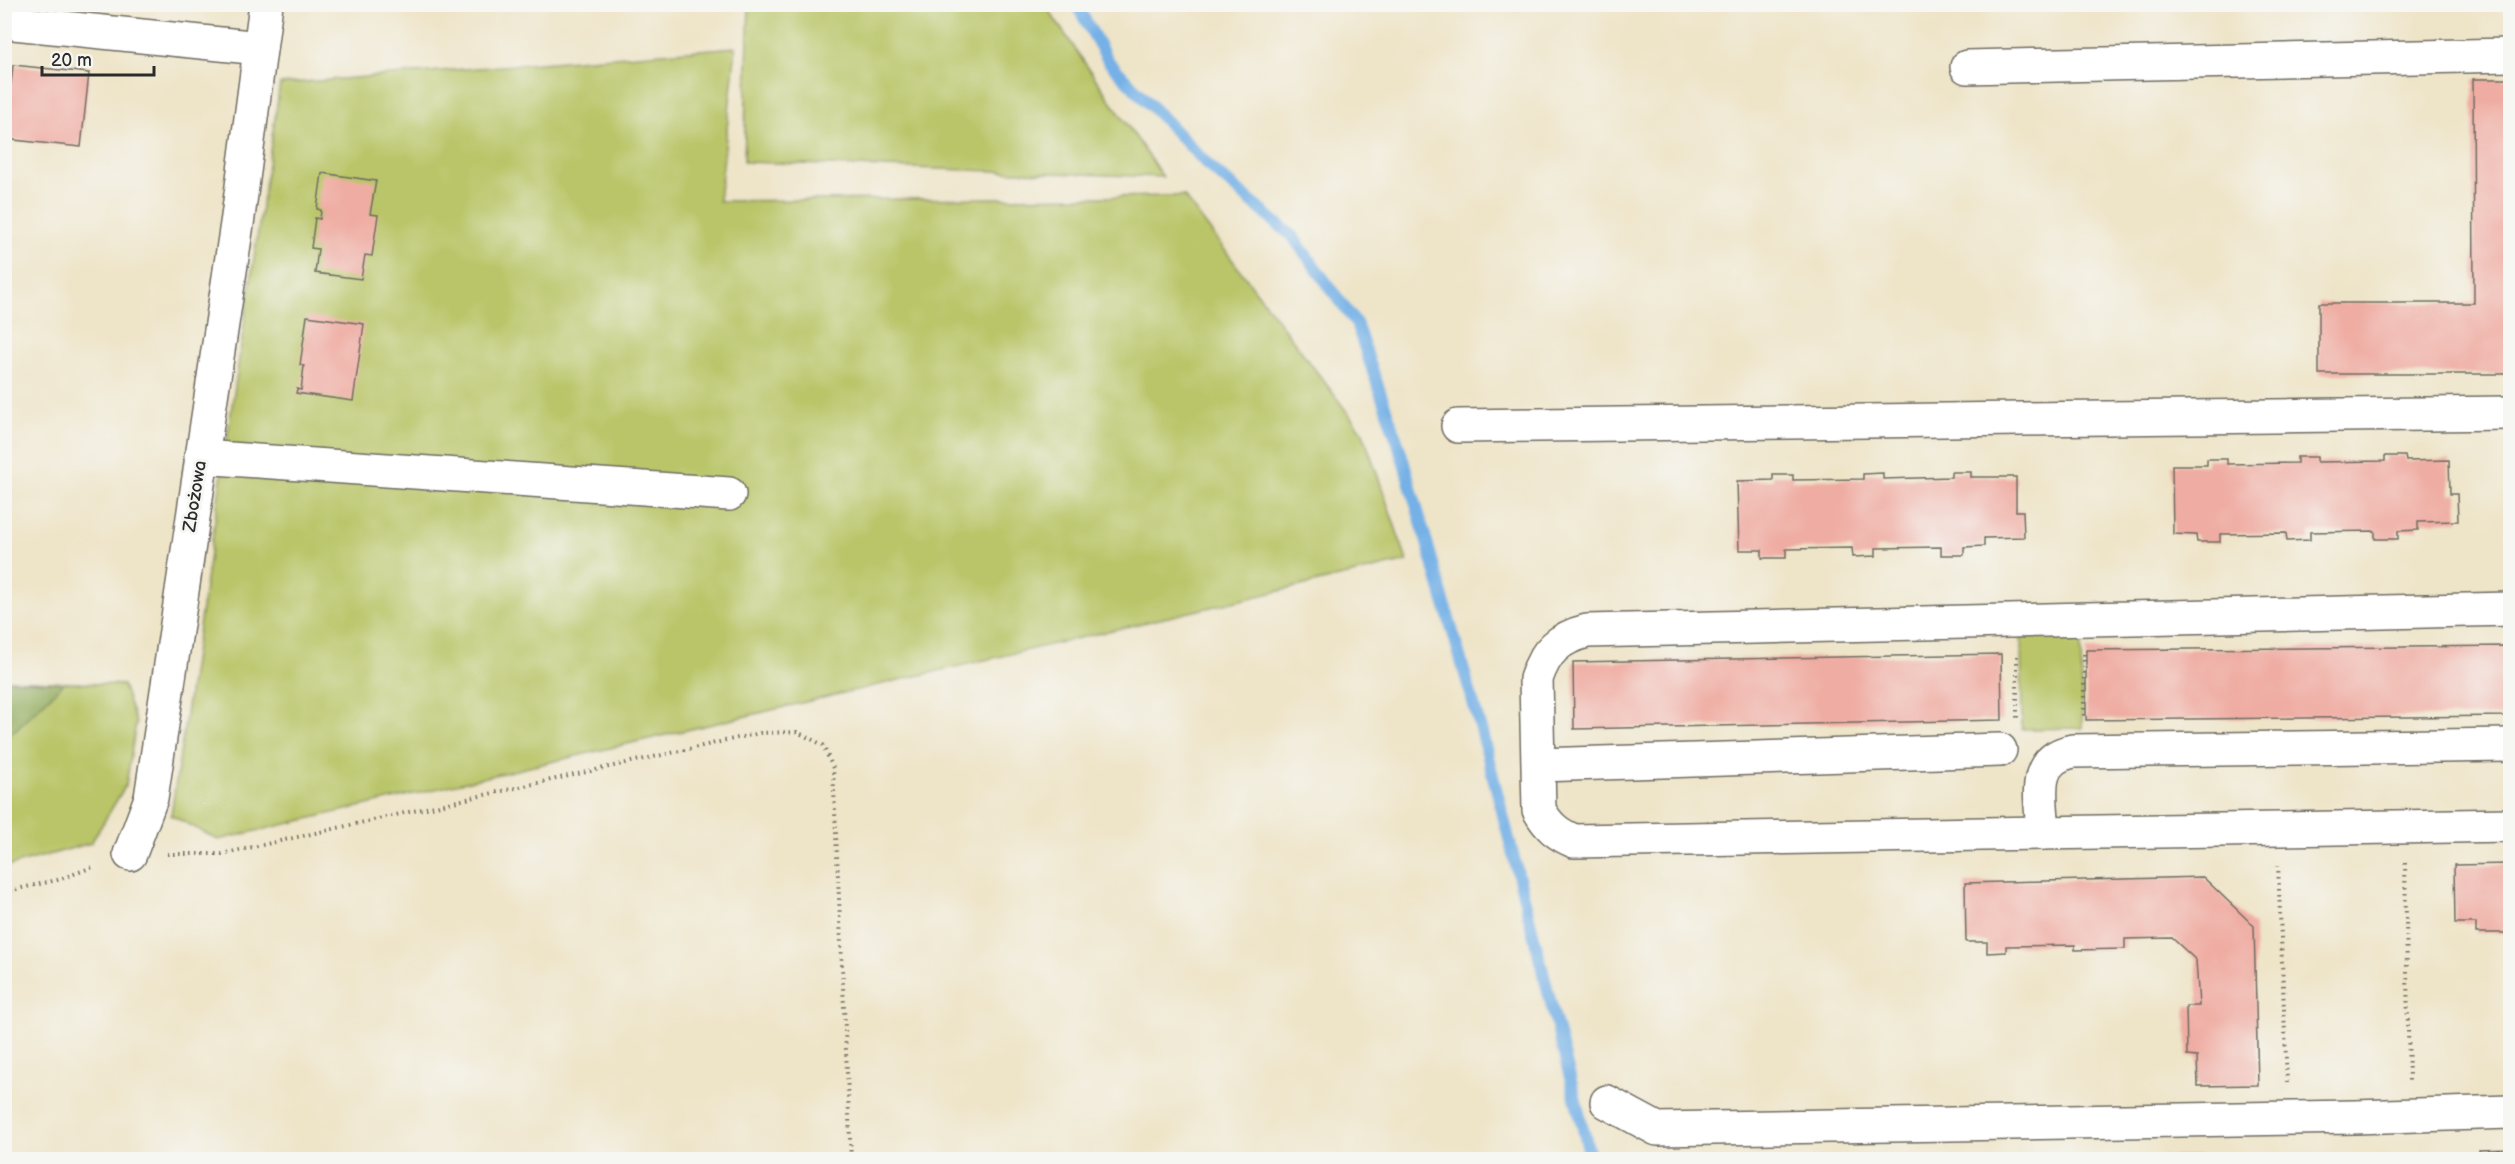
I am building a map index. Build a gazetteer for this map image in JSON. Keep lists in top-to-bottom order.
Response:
{
  "streets": {
    "street": ["Zbożowa"]
  },
  "scale_bar": "20 m"
}
